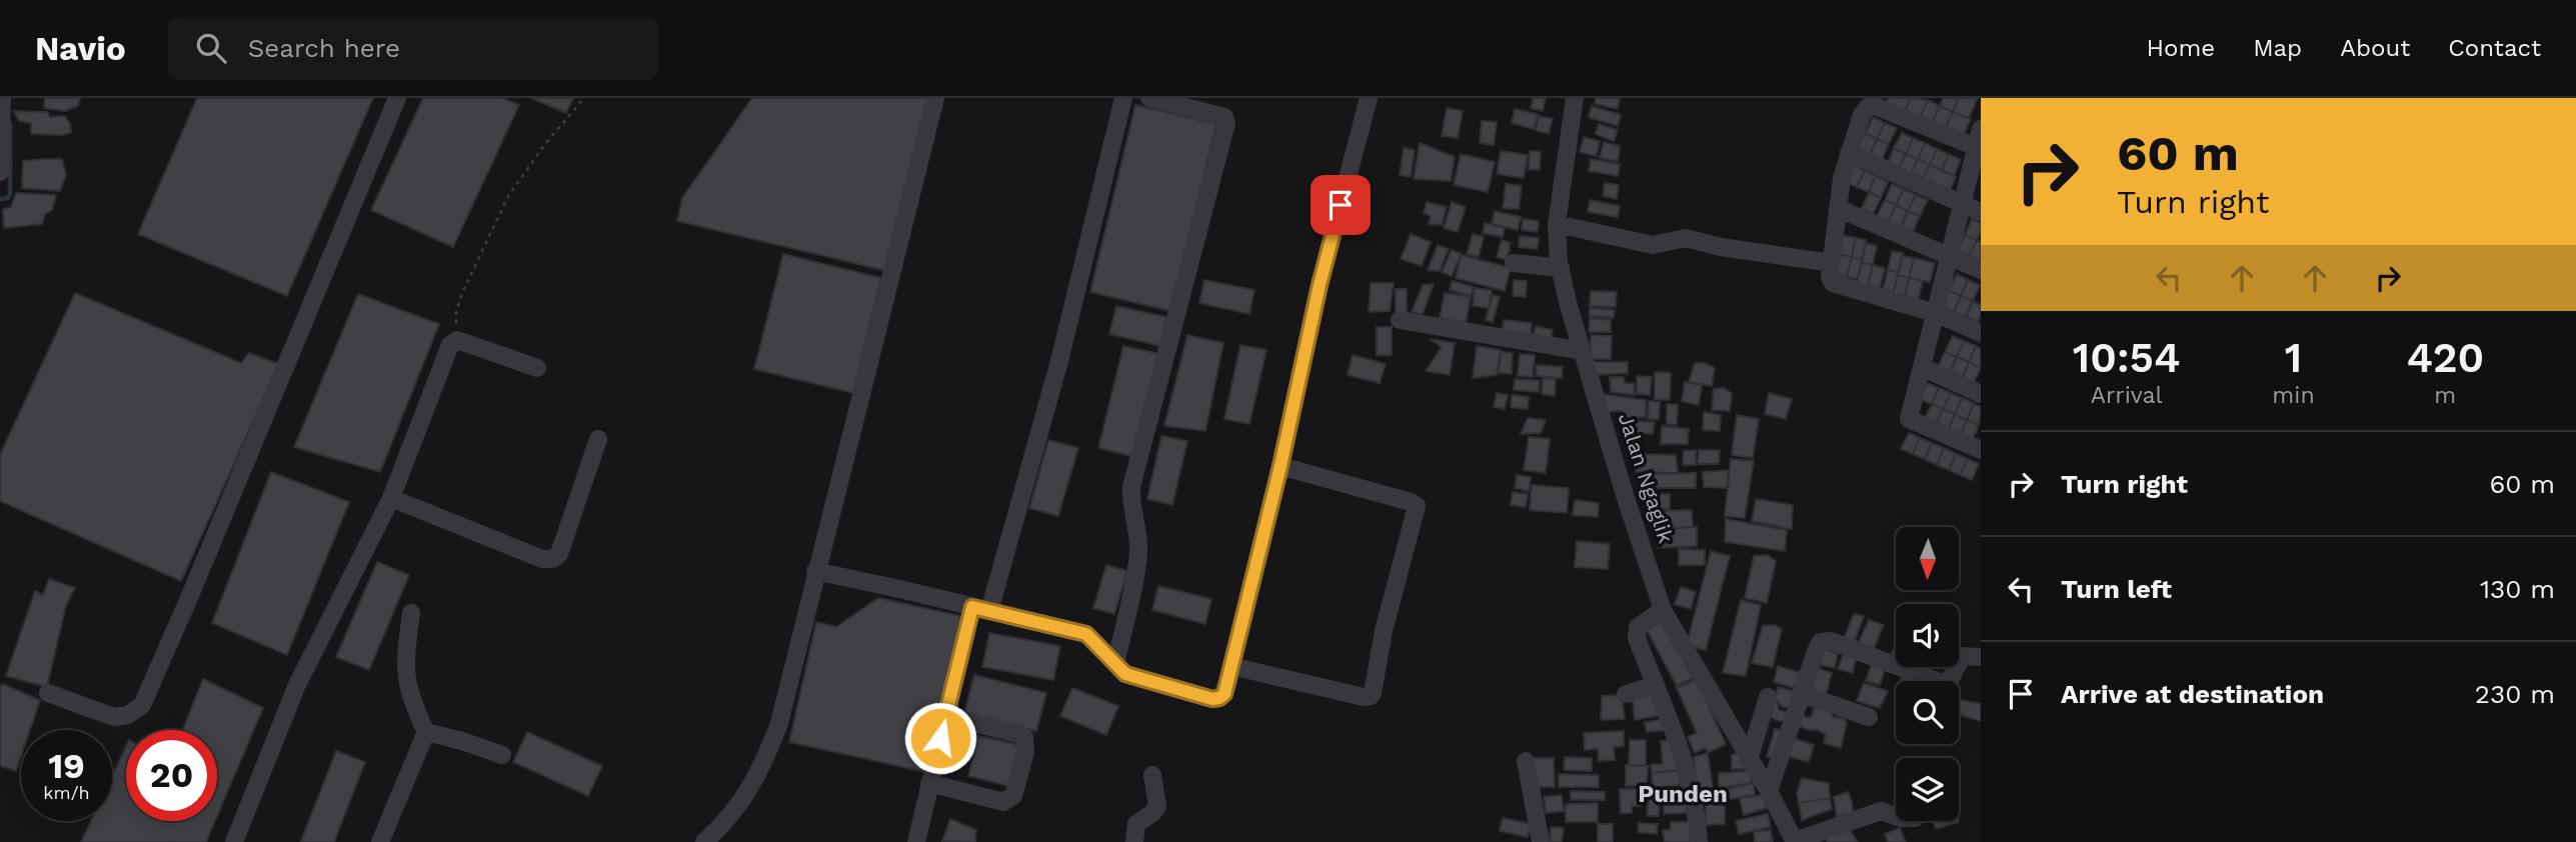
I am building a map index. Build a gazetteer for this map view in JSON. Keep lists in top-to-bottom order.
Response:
{
  "streets": {
    "street": ["Jalan Ngaglik"]
  },
  "districts": ["Punden"],
  "north": "bottom",
  "page": {
    "header": "Navio",
    "search": "Search here",
    "nav": [
      "Home",
      "Map",
      "About",
      "Contact"
    ],
    "turn": ["60 m", "Turn right"],
    "eta": [
      "10:54",
      "Arrival",
      "1",
      "min",
      "420",
      "m"
    ],
    "list": [
      {
        "name": "Turn right",
        "value": "60 m"
      },
      {
        "name": "Turn left",
        "value": "130 m"
      },
      {
        "name": "Arrive at destination",
        "value": "230 m"
      }
    ],
    "speed": "19 km/h",
    "limit": "20"
  }
}
